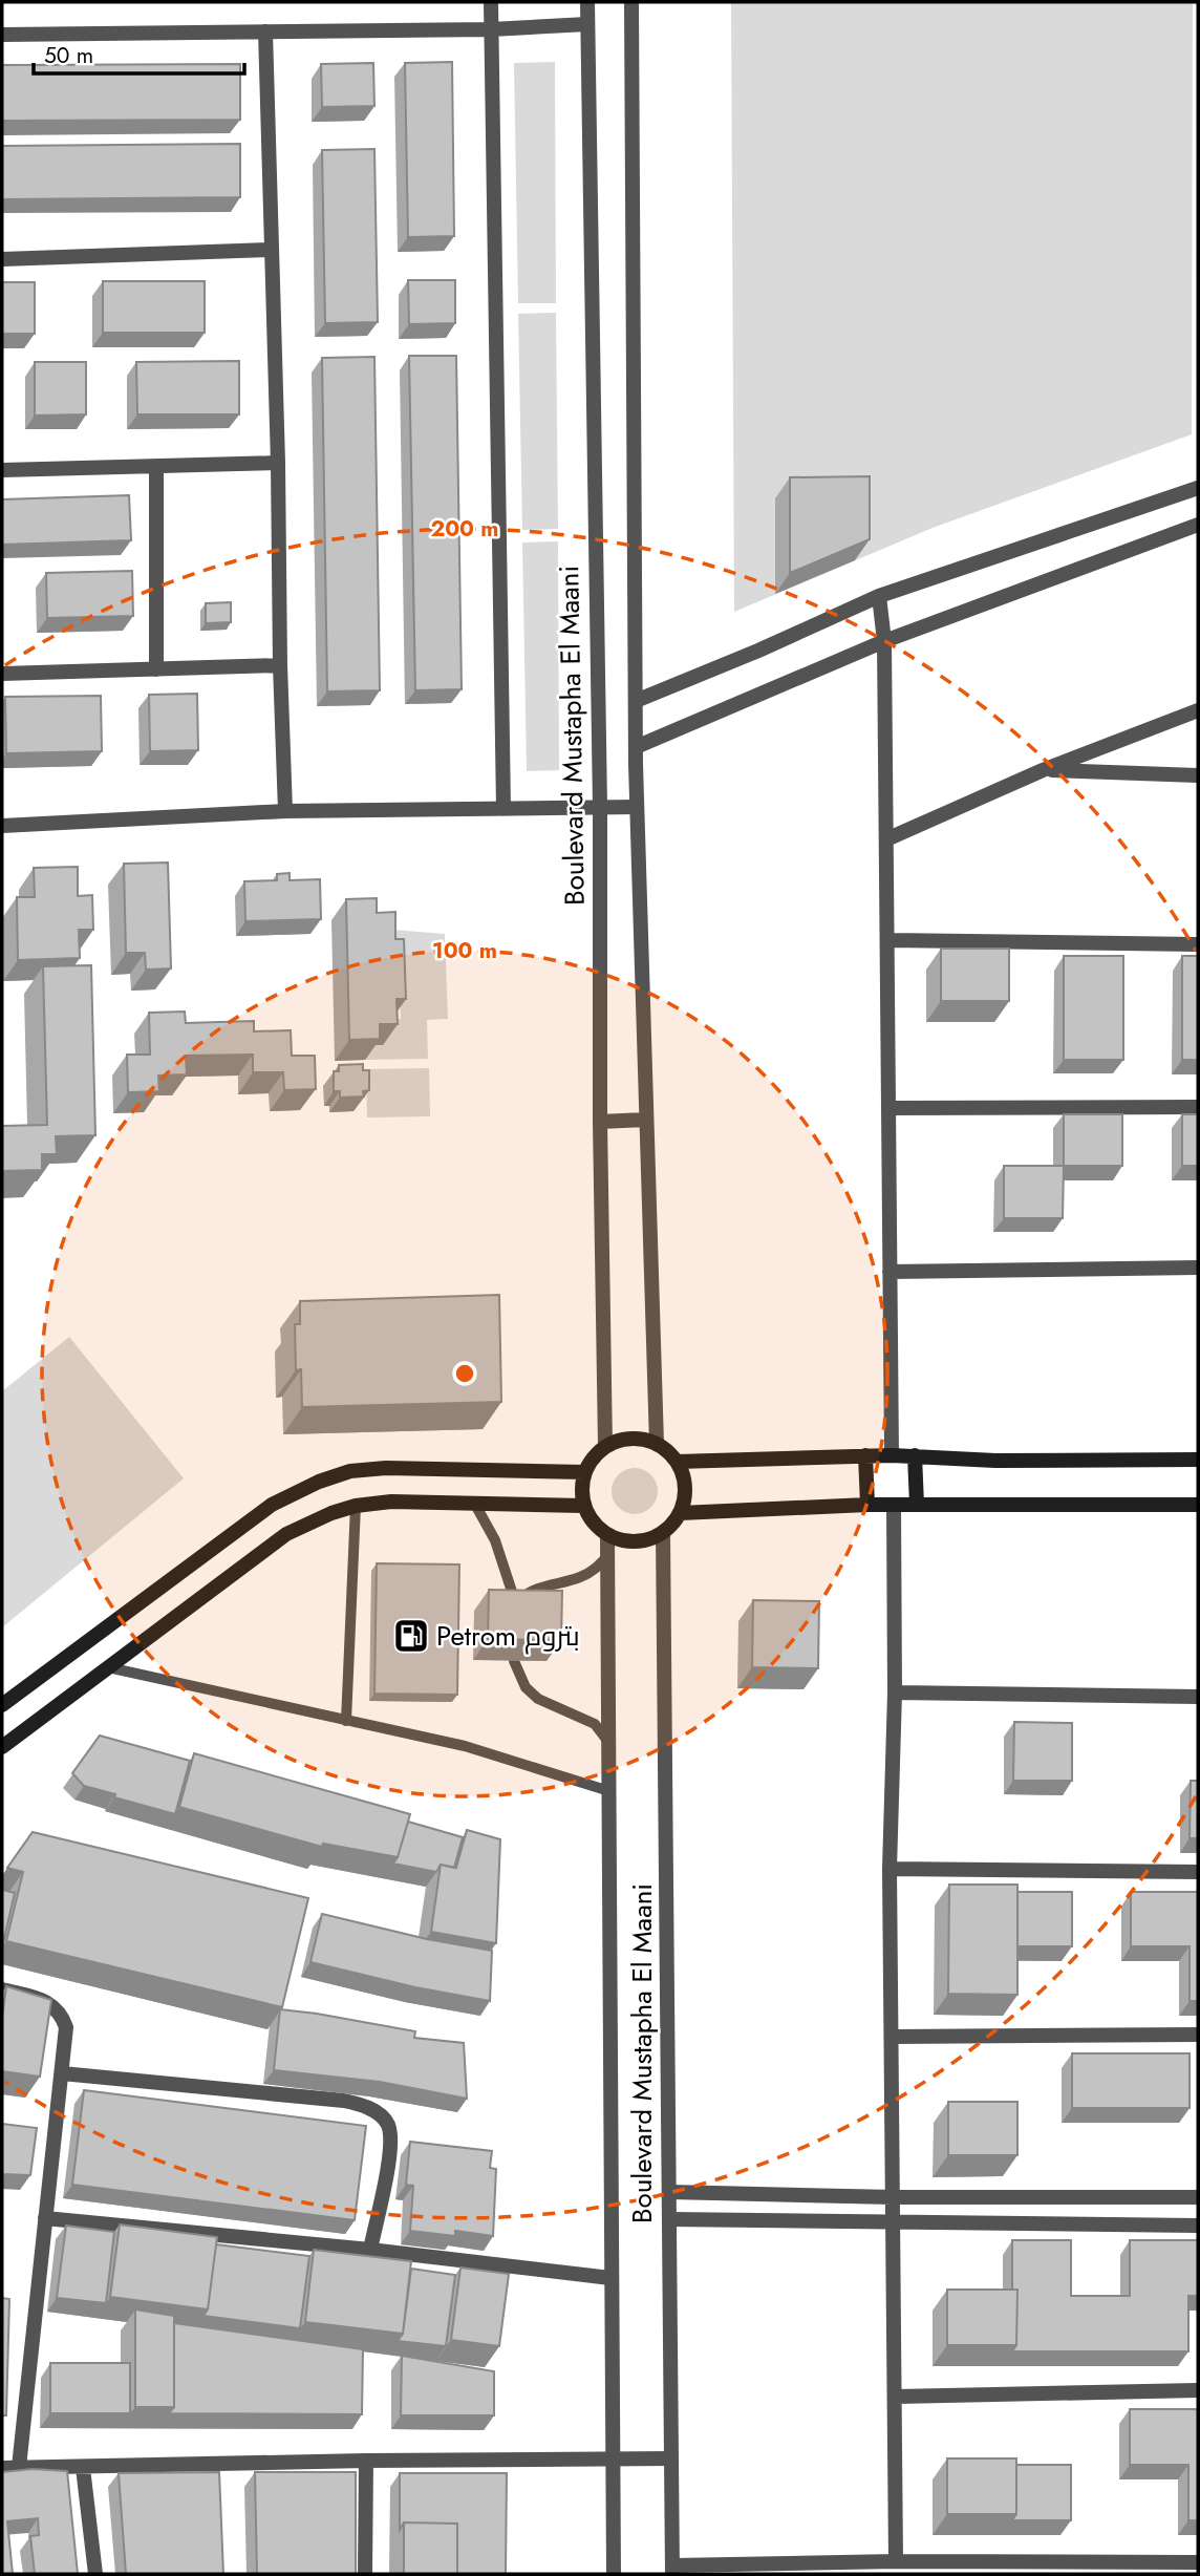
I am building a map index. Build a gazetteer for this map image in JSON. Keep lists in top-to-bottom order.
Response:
{
  "streets": {
    "street": ["Boulevard Mustapha El Maani"]
  },
  "places": {
    "fuel station": ["Petrom بتروم"]
  },
  "scale_bar": "50 m",
  "rings": ["200 m", "100 m"]
}
